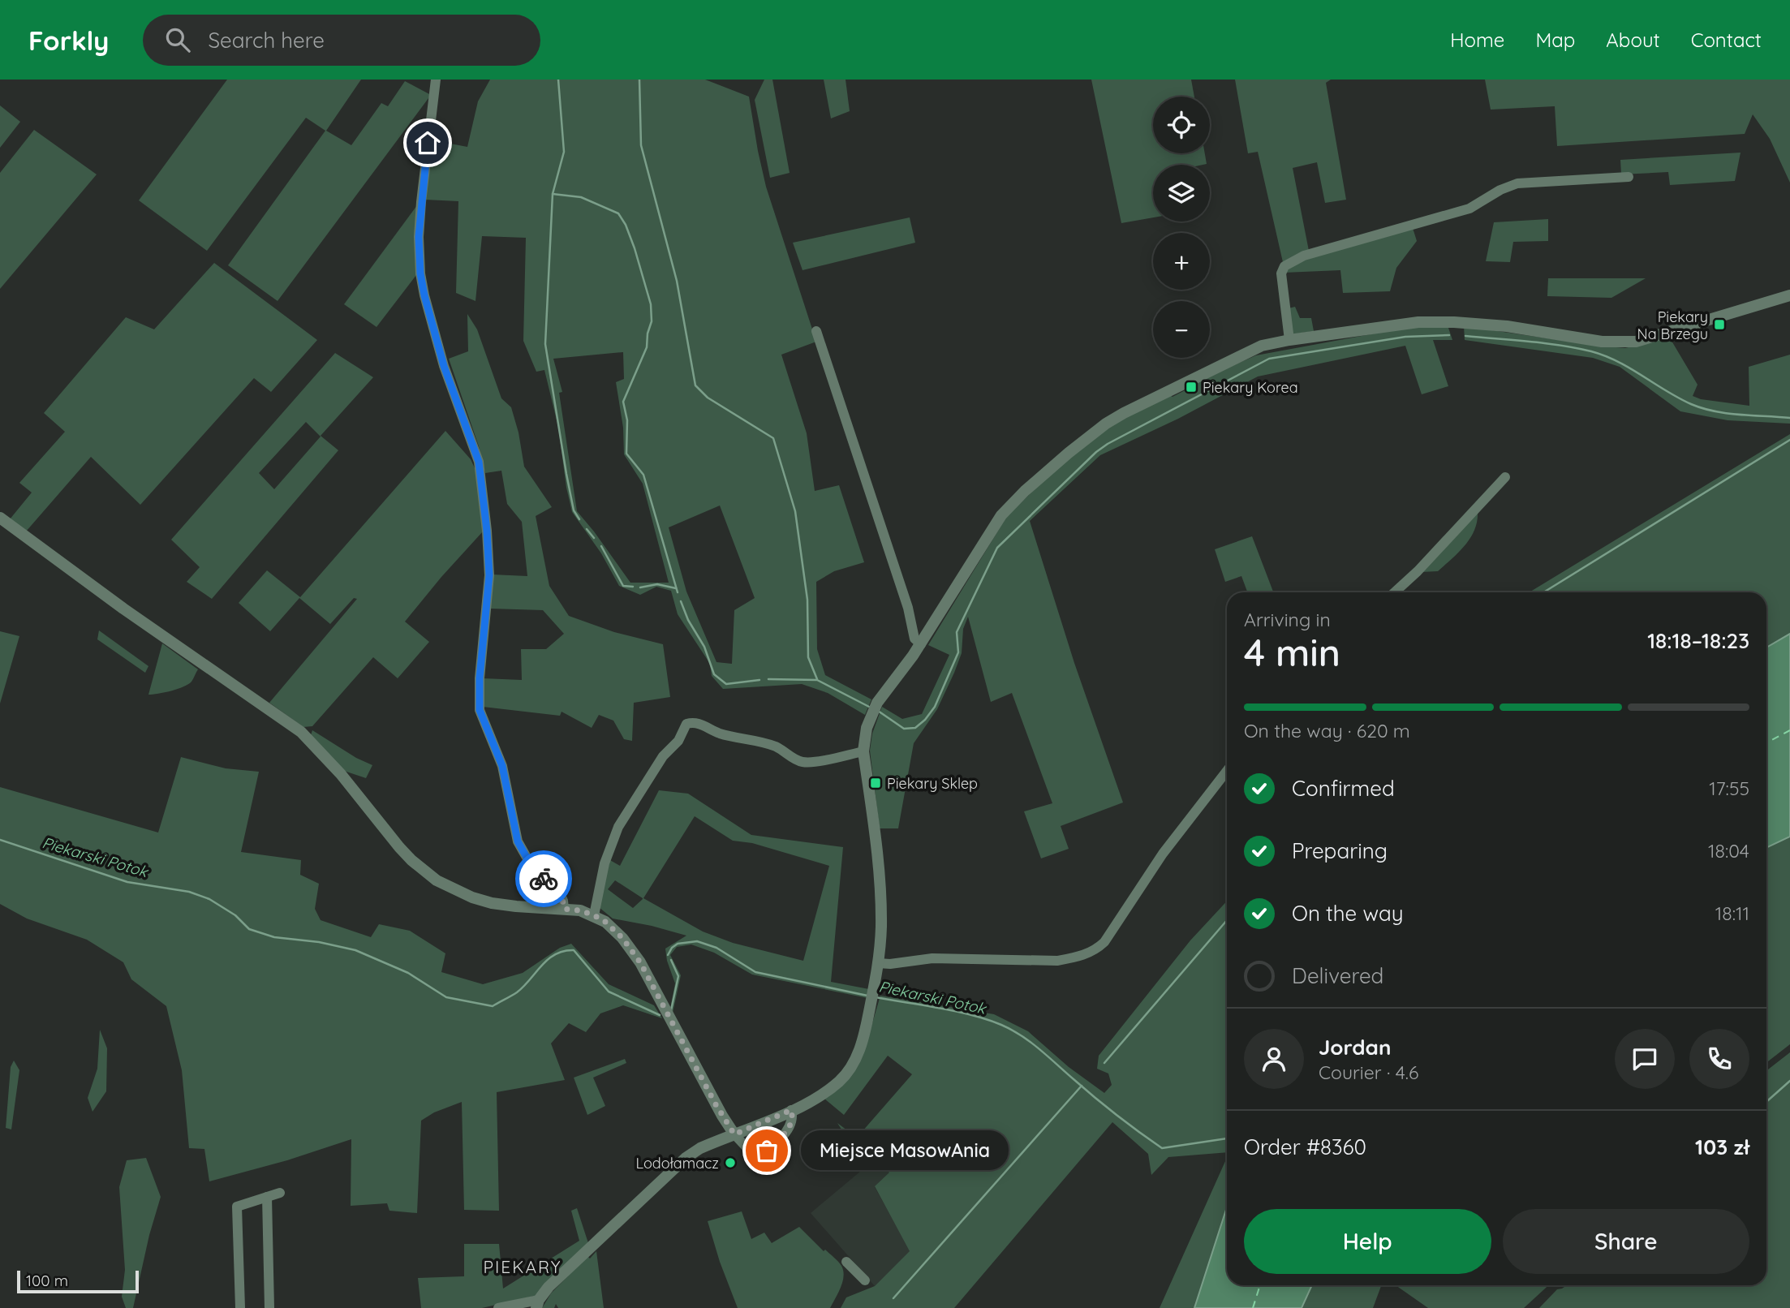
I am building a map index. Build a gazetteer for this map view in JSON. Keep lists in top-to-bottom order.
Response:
{
  "districts": ["PIEKARY"],
  "water": ["Piekarski Potok"],
  "places": {
    "transit": ["Piekary Na Brzegu", "Piekary Korea", "Piekary Sklep"],
    "other": ["Miejsce MasowAnia", "Lodołamacz"]
  },
  "scale_bar": "100 m",
  "page": {
    "header": "Forkly",
    "search": "Search here",
    "nav": [
      "Home",
      "Map",
      "About",
      "Contact"
    ],
    "map_buttons": ["+", "−"],
    "heading": ["4 min", "Arriving in", "18:18–18:23"],
    "panel": [
      "Jordan",
      "Courier · 4.6",
      "Order #8360",
      "103 zł"
    ],
    "bar": "On the way · 620 m",
    "list": [
      ["Confirmed", "17:55"],
      ["Preparing", "18:04"],
      ["On the way", "18:11"],
      "Delivered"
    ],
    "bubble": "Miejsce MasowAnia",
    "buttons": ["Help", "Share"],
    "scale": "100 m"
  }
}
